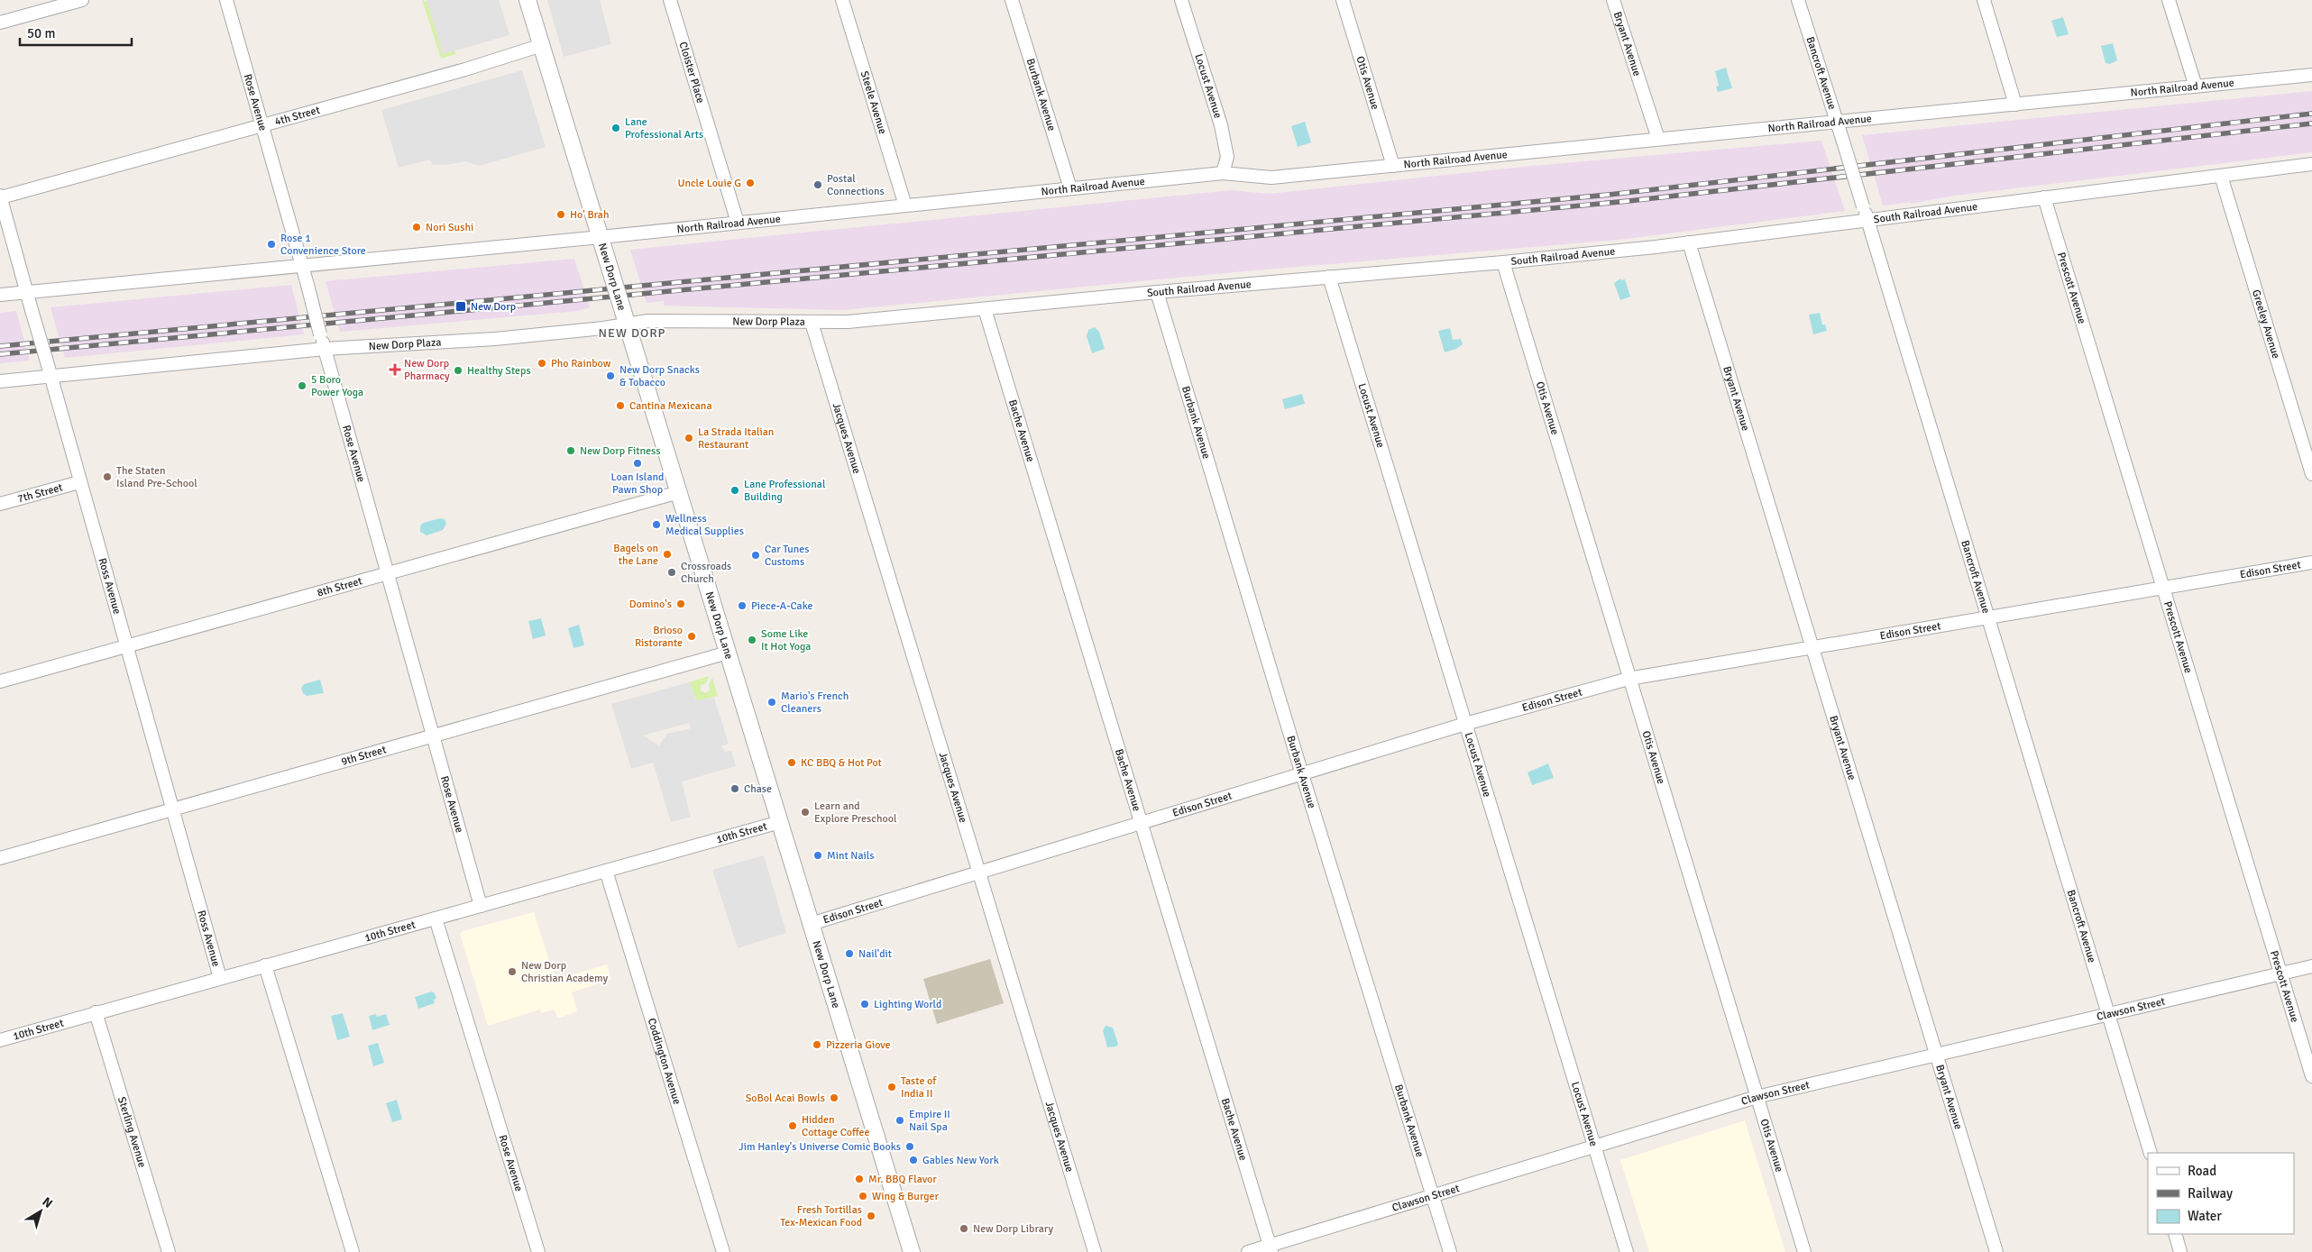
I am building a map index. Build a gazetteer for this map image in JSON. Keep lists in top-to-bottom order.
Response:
{
  "streets": {
    "street": [
      "Bryant Avenue",
      "Cloister Place",
      "Bancroft Avenue",
      "Otis Avenue",
      "Locust Avenue",
      "North Railroad Avenue",
      "Burbank Avenue",
      "Rose Avenue",
      "Steele Avenue",
      "4th Street",
      "South Railroad Avenue",
      "New Dorp Lane",
      "Prescott Avenue",
      "New Dorp Plaza",
      "Greeley Avenue",
      "Bache Avenue",
      "Jacques Avenue",
      "7th Street",
      "Edison Street",
      "8th Street",
      "Ross Avenue",
      "9th Street",
      "10th Street",
      "Clawson Street",
      "Coddington Avenue",
      "Sterling Avenue"
    ]
  },
  "crossings": [
    ["Bryant Avenue", "North Railroad Avenue"],
    ["Bryant Avenue", "South Railroad Avenue"],
    ["Bryant Avenue", "Edison Street"],
    ["Bryant Avenue", "Clawson Street"],
    ["Cloister Place", "North Railroad Avenue"],
    ["Bancroft Avenue", "North Railroad Avenue"],
    ["Bancroft Avenue", "South Railroad Avenue"],
    ["Bancroft Avenue", "Edison Street"],
    ["Bancroft Avenue", "Clawson Street"],
    ["Otis Avenue", "North Railroad Avenue"],
    ["Otis Avenue", "South Railroad Avenue"],
    ["Otis Avenue", "Edison Street"],
    ["Otis Avenue", "Clawson Street"],
    ["Locust Avenue", "North Railroad Avenue"],
    ["Locust Avenue", "South Railroad Avenue"],
    ["Locust Avenue", "Edison Street"],
    ["Locust Avenue", "Clawson Street"],
    ["North Railroad Avenue", "Burbank Avenue"],
    ["North Railroad Avenue", "Steele Avenue"],
    ["North Railroad Avenue", "New Dorp Lane"],
    ["Burbank Avenue", "South Railroad Avenue"],
    ["Burbank Avenue", "Edison Street"],
    ["Burbank Avenue", "Clawson Street"],
    ["Rose Avenue", "4th Street"],
    ["Rose Avenue", "New Dorp Plaza"],
    ["Rose Avenue", "8th Street"],
    ["Rose Avenue", "9th Street"],
    ["Rose Avenue", "10th Street"],
    ["4th Street", "New Dorp Lane"],
    ["4th Street", "Ross Avenue"],
    ["South Railroad Avenue", "Prescott Avenue"],
    ["South Railroad Avenue", "New Dorp Plaza"],
    ["South Railroad Avenue", "Greeley Avenue"],
    ["South Railroad Avenue", "Bache Avenue"],
    ["South Railroad Avenue", "Jacques Avenue"],
    ["New Dorp Lane", "New Dorp Plaza"],
    ["New Dorp Lane", "Edison Street"],
    ["New Dorp Lane", "8th Street"],
    ["New Dorp Lane", "9th Street"],
    ["New Dorp Lane", "10th Street"],
    ["Prescott Avenue", "Edison Street"],
    ["Prescott Avenue", "Clawson Street"],
    ["New Dorp Plaza", "Jacques Avenue"],
    ["New Dorp Plaza", "Ross Avenue"],
    ["Bache Avenue", "Edison Street"],
    ["Bache Avenue", "Clawson Street"],
    ["Jacques Avenue", "Edison Street"],
    ["7th Street", "Ross Avenue"],
    ["8th Street", "Ross Avenue"],
    ["Ross Avenue", "9th Street"],
    ["Ross Avenue", "10th Street"],
    ["10th Street", "Coddington Avenue"],
    ["10th Street", "Sterling Avenue"]
  ],
  "districts": ["NEW DORP"],
  "places": {
    "other": [
      "Lane Professional Arts",
      "Uncle Louie G",
      "Postal Connections",
      "Ho' Brah",
      "Nori Sushi",
      "Rose 1 Convenience Store",
      "Pho Rainbow",
      "Healthy Steps",
      "New Dorp Snacks & Tobacco",
      "5 Boro Power Yoga",
      "Cantina Mexicana",
      "La Strada Italian Restaurant",
      "New Dorp Fitness",
      "Loan Island Pawn Shop",
      "The Staten Island Pre-School",
      "Lane Professional Building",
      "Wellness Medical Supplies",
      "Bagels on the Lane",
      "Car Tunes Customs",
      "Crossroads Church",
      "Domino's",
      "Piece-A-Cake",
      "Brioso Ristorante",
      "Some Like It Hot Yoga",
      "Mario's French Cleaners",
      "KC BBQ & Hot Pot",
      "Chase",
      "Learn and Explore Preschool",
      "Mint Nails",
      "Nail'dit",
      "New Dorp Christian Academy",
      "Lighting World",
      "Pizzeria Giove",
      "Taste of India II",
      "SoBol Acai Bowls",
      "Empire II Nail Spa",
      "Hidden Cottage Coffee",
      "Jim Hanley's Universe Comic Books",
      "Gables New York",
      "Mr. BBQ Flavor",
      "Wing & Burger",
      "Fresh Tortillas Tex-Mexican Food",
      "New Dorp Library"
    ],
    "transit": ["New Dorp"],
    "health": ["New Dorp Pharmacy"]
  },
  "legend": ["Road", "Railway", "Water"],
  "scale_bar": "50 m",
  "north": "top right"
}
